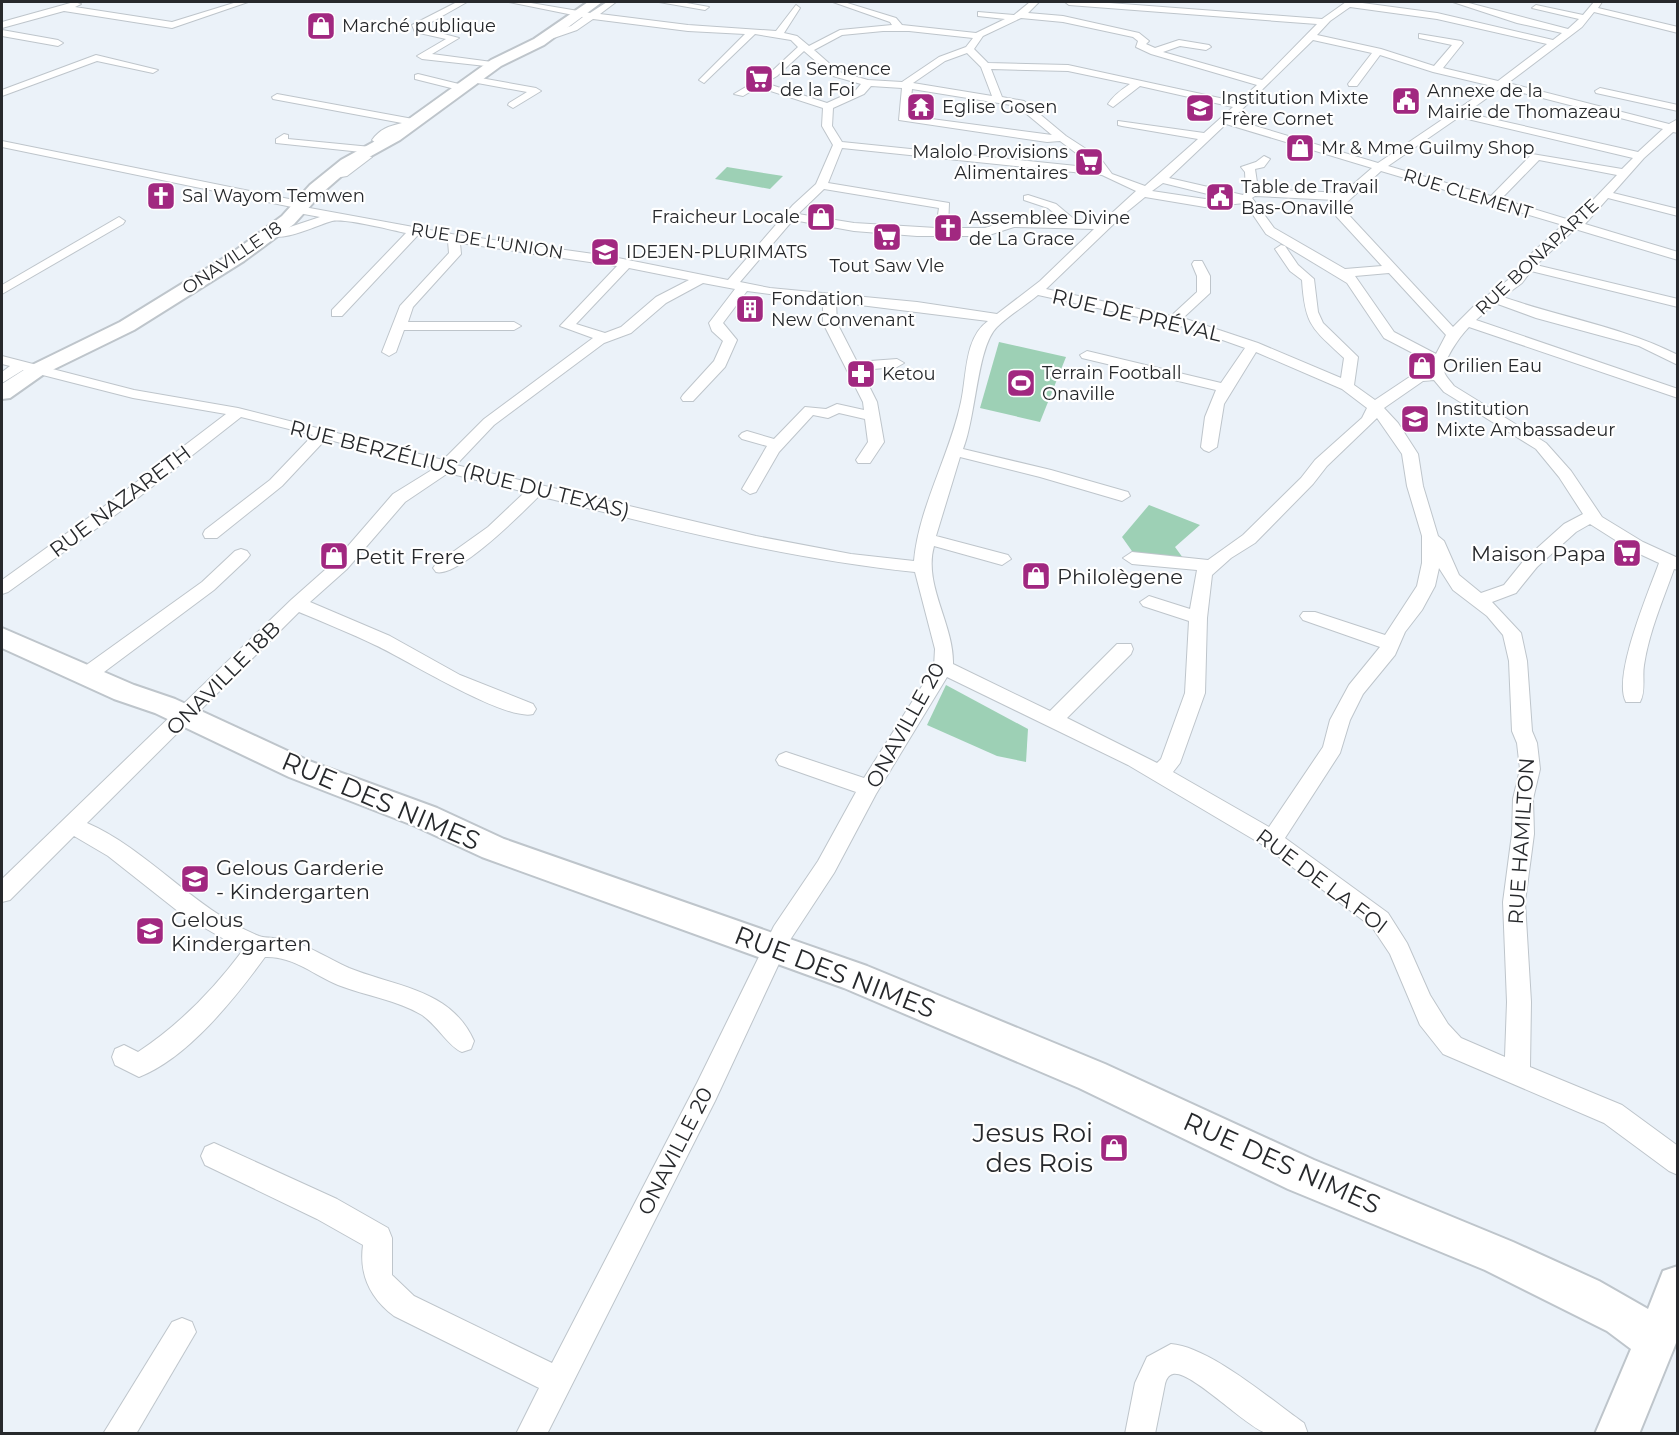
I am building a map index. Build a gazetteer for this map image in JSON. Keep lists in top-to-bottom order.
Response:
{
  "streets": {
    "street": [
      "RUE CLEMENT",
      "RUE DE L'UNION",
      "RUE BONAPARTE",
      "ONAVILLE 18",
      "RUE DE PRÉVAL",
      "RUE BERZÉLIUS (RUE DU TEXAS)",
      "RUE NAZARETH",
      "ONAVILLE 18B",
      "ONAVILLE 20",
      "RUE DES NIMES",
      "RUE HAMILTON",
      "RUE DE LA FOI"
    ]
  },
  "crossings": [
    ["RUE CLEMENT", "RUE BONAPARTE"],
    ["RUE CLEMENT", "ONAVILLE 20"],
    ["RUE DE L'UNION", "ONAVILLE 18"],
    ["RUE DE L'UNION", "ONAVILLE 18B"],
    ["RUE DE L'UNION", "ONAVILLE 20"],
    ["ONAVILLE 18", "RUE BERZÉLIUS (RUE DU TEXAS)"],
    ["RUE DE PRÉVAL", "ONAVILLE 20"],
    ["RUE DE PRÉVAL", "RUE HAMILTON"],
    ["RUE DE PRÉVAL", "RUE DE LA FOI"],
    ["RUE BERZÉLIUS (RUE DU TEXAS)", "RUE NAZARETH"],
    ["RUE BERZÉLIUS (RUE DU TEXAS)", "ONAVILLE 18B"],
    ["RUE BERZÉLIUS (RUE DU TEXAS)", "ONAVILLE 20"],
    ["ONAVILLE 18B", "RUE DES NIMES"],
    ["ONAVILLE 20", "RUE DES NIMES"],
    ["ONAVILLE 20", "RUE DE LA FOI"],
    ["RUE HAMILTON", "RUE DE LA FOI"]
  ],
  "places": {
    "shop": [
      "Marché publique",
      "Mr & Mme Guilmy Shop",
      "Fraicheur Locale",
      "Orilien Eau",
      "Petit Frere",
      "Philolègene",
      "Jesus Roi des Rois"
    ],
    "supermarket": [
      "La Semence de la Foi",
      "Malolo Provisions Alimentaires",
      "Tout Saw Vle",
      "Maison Papa"
    ],
    "public building": ["Annexe de la Mairie de Thomazeau", "Table de Travail Bas-Onaville"],
    "temple": ["Eglise Gosen"],
    "school or university": [
      "Institution Mixte Frère Cornet",
      "IDEJEN-PLURIMATS",
      "Institution Mixte Ambassadeur",
      "Gelous Garderie - Kindergarten",
      "Gelous Kindergarten"
    ],
    "church": ["Sal Wayom Temwen", "Assemblee Divine de La Grace"],
    "building": ["Fondation New Convenant"],
    "pharmacy": ["Ketou"],
    "sports": ["Terrain Football Onaville"]
  }
}
